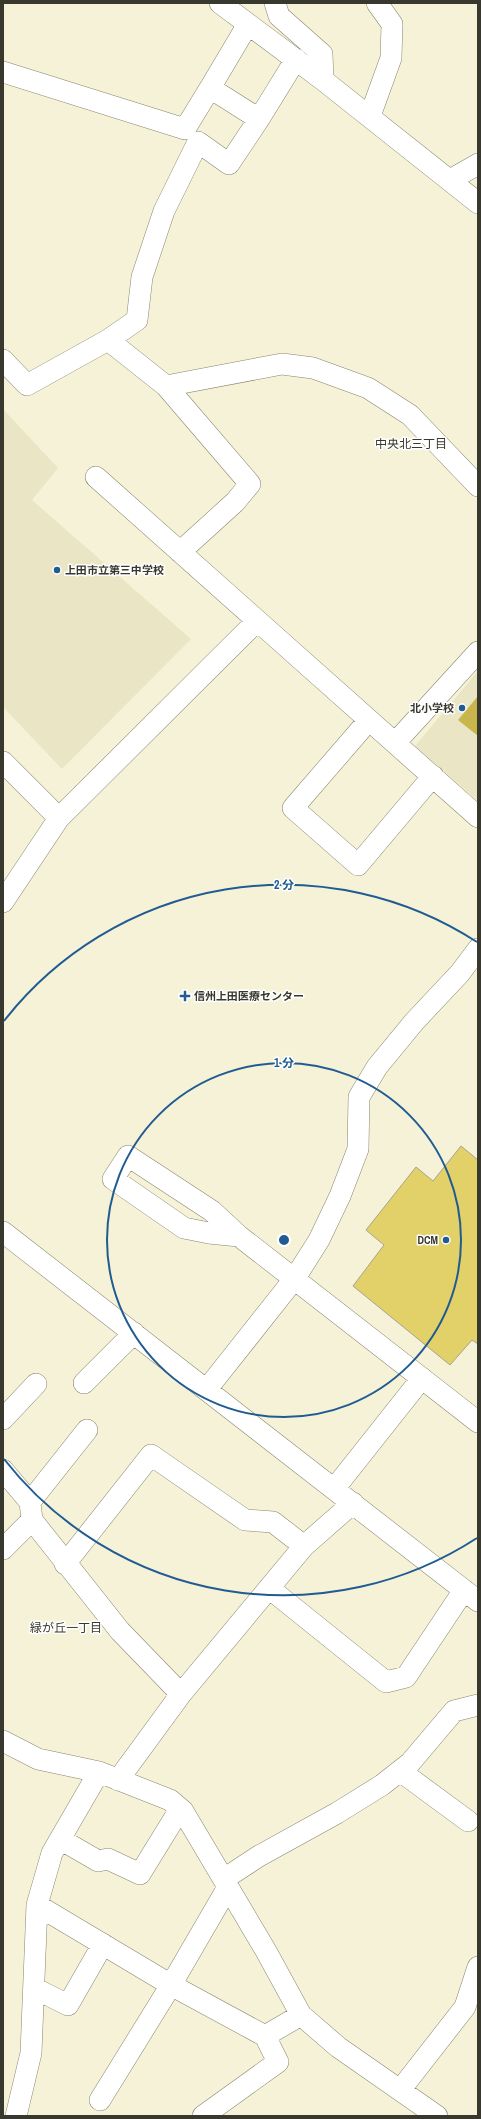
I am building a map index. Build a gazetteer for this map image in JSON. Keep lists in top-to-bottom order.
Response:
{
  "districts": ["中央北三丁目", "緑が丘一丁目"],
  "places": {
    "other": ["上田市立第三中学校", "北小学校", "DCM"],
    "health": ["信州上田医療センター"]
  },
  "rings": ["2 分", "1 分"]
}
